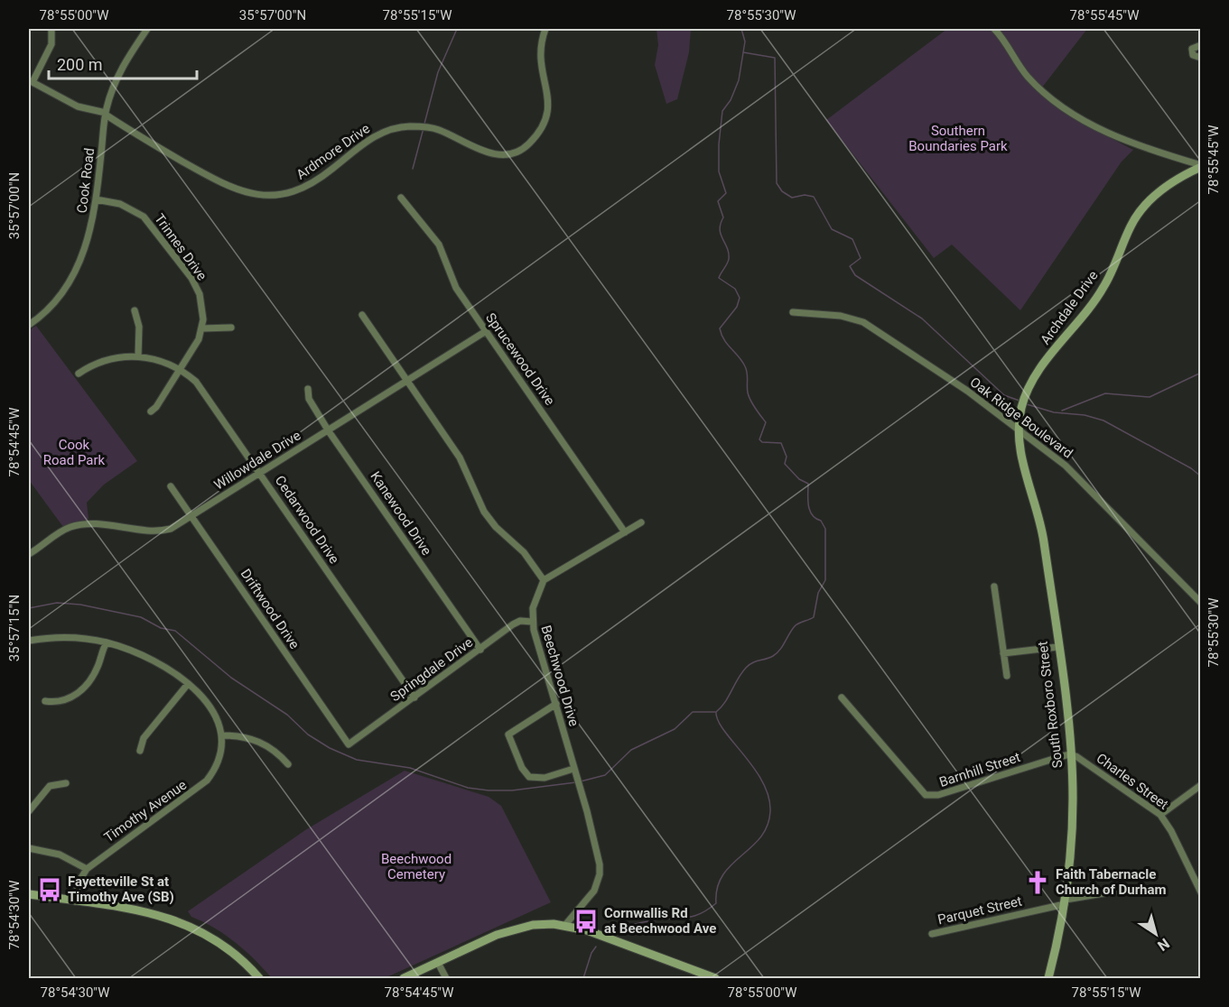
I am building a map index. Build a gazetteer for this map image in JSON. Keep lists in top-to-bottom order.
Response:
{
  "streets": {
    "street": [
      "Ardmore Drive",
      "Cook Road",
      "Trinnes Drive",
      "Archdale Drive",
      "Sprucewood Drive",
      "Oak Ridge Boulevard",
      "Willowdale Drive",
      "Kanewood Drive",
      "Cedarwood Drive",
      "Driftwood Drive",
      "Springdale Drive",
      "Beechwood Drive",
      "South Roxboro Street",
      "Barnhill Street",
      "Charles Street",
      "Timothy Avenue",
      "Parquet Street"
    ]
  },
  "crossings": [
    ["Ardmore Drive", "Cook Road"],
    ["Cook Road", "Trinnes Drive"],
    ["Trinnes Drive", "Cedarwood Drive"],
    ["Archdale Drive", "Oak Ridge Boulevard"],
    ["Archdale Drive", "South Roxboro Street"],
    ["Sprucewood Drive", "Willowdale Drive"],
    ["Oak Ridge Boulevard", "South Roxboro Street"],
    ["Willowdale Drive", "Kanewood Drive"],
    ["Willowdale Drive", "Cedarwood Drive"],
    ["Willowdale Drive", "Driftwood Drive"],
    ["Kanewood Drive", "Springdale Drive"],
    ["Cedarwood Drive", "Springdale Drive"],
    ["Driftwood Drive", "Springdale Drive"],
    ["Springdale Drive", "Beechwood Drive"],
    ["South Roxboro Street", "Barnhill Street"],
    ["South Roxboro Street", "Charles Street"],
    ["South Roxboro Street", "Parquet Street"],
    ["Barnhill Street", "Charles Street"]
  ],
  "parks": ["Southern Boundaries Park", "Cook Road Park", "Beechwood Cemetery"],
  "places": {
    "church": ["Faith Tabernacle Church of Durham"],
    "bus stop": ["Fayetteville St at Timothy Ave (SB)", "Cornwallis Rd at Beechwood Ave"]
  },
  "scale_bar": "200 m",
  "north": "bottom right",
  "coordinates": [
    "78°55'00\"W",
    "35°57'00\"N",
    "78°55'15\"W",
    "78°55'30\"W",
    "78°55'45\"W",
    "78°54'45\"W",
    "35°57'15\"N",
    "78°54'30\"W"
  ]
}
